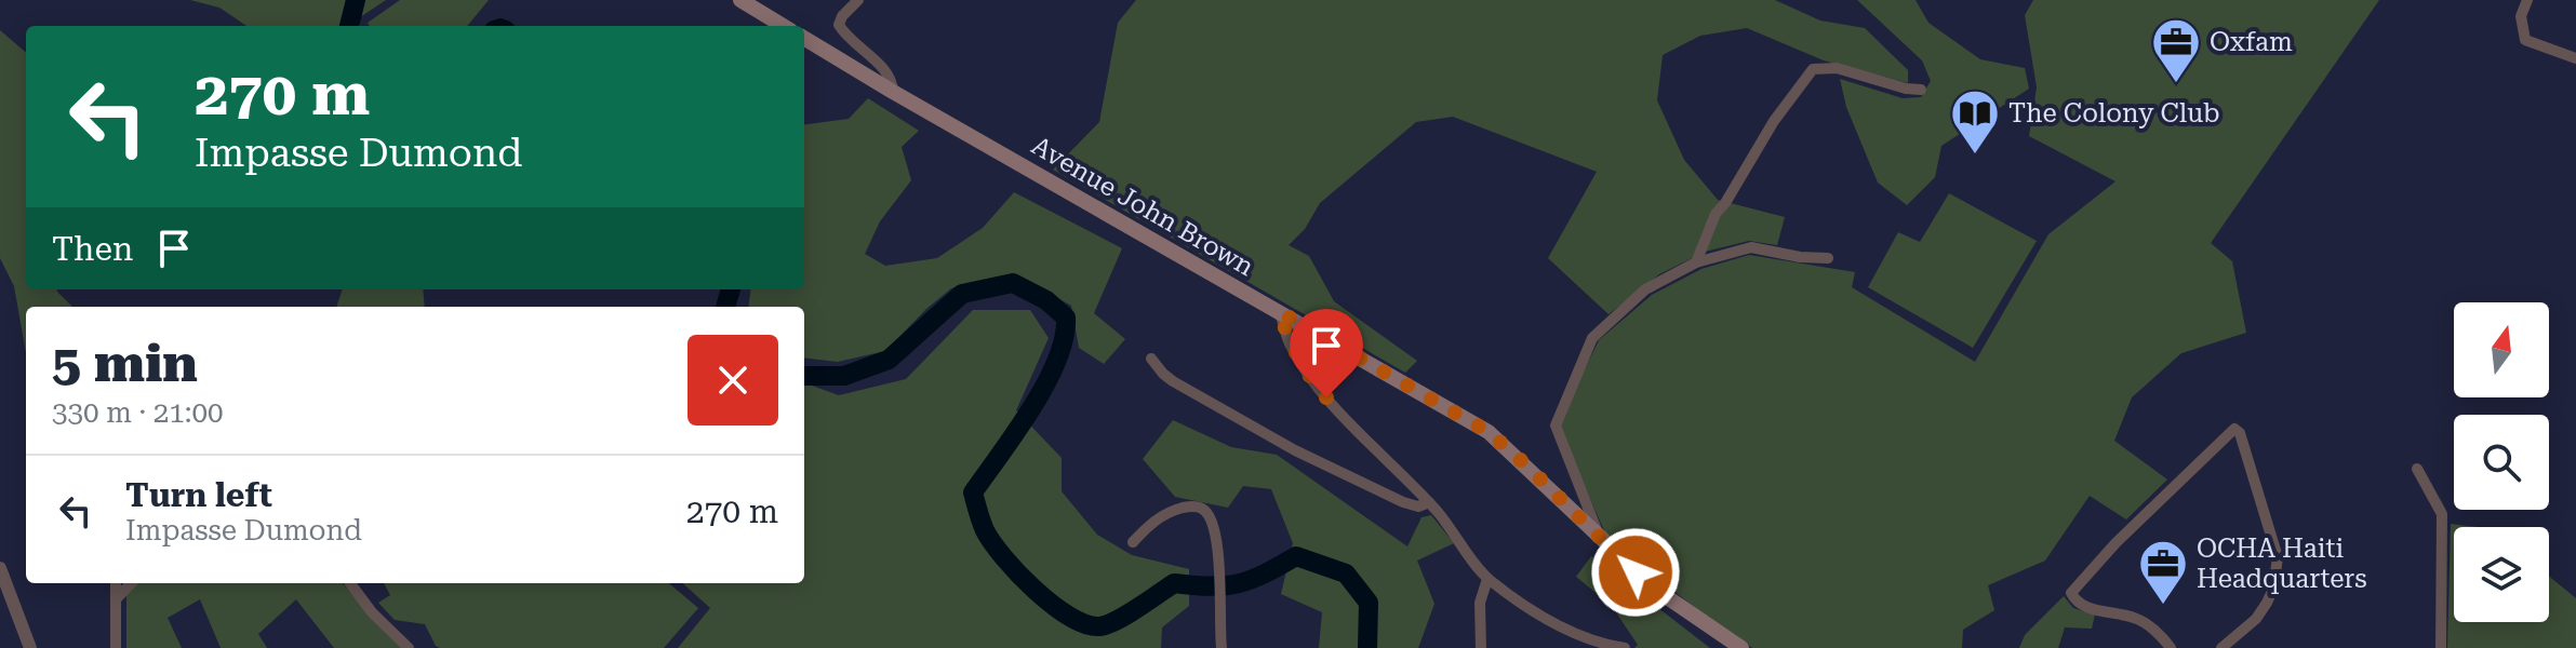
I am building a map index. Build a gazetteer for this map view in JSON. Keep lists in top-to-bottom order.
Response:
{
  "streets": {
    "main road": ["Avenue John Brown"]
  },
  "places": {
    "office": ["Oxfam", "OCHA Haiti Headquarters"],
    "library": ["The Colony Club"]
  },
  "north": "top",
  "page": {
    "turn": ["270 m", "Impasse Dumond"],
    "then": "Then",
    "heading": ["5 min", "330 m · 21:00"],
    "list": [
      {
        "name": "Turn left",
        "note": "Impasse Dumond",
        "value": "270 m"
      }
    ]
  }
}
